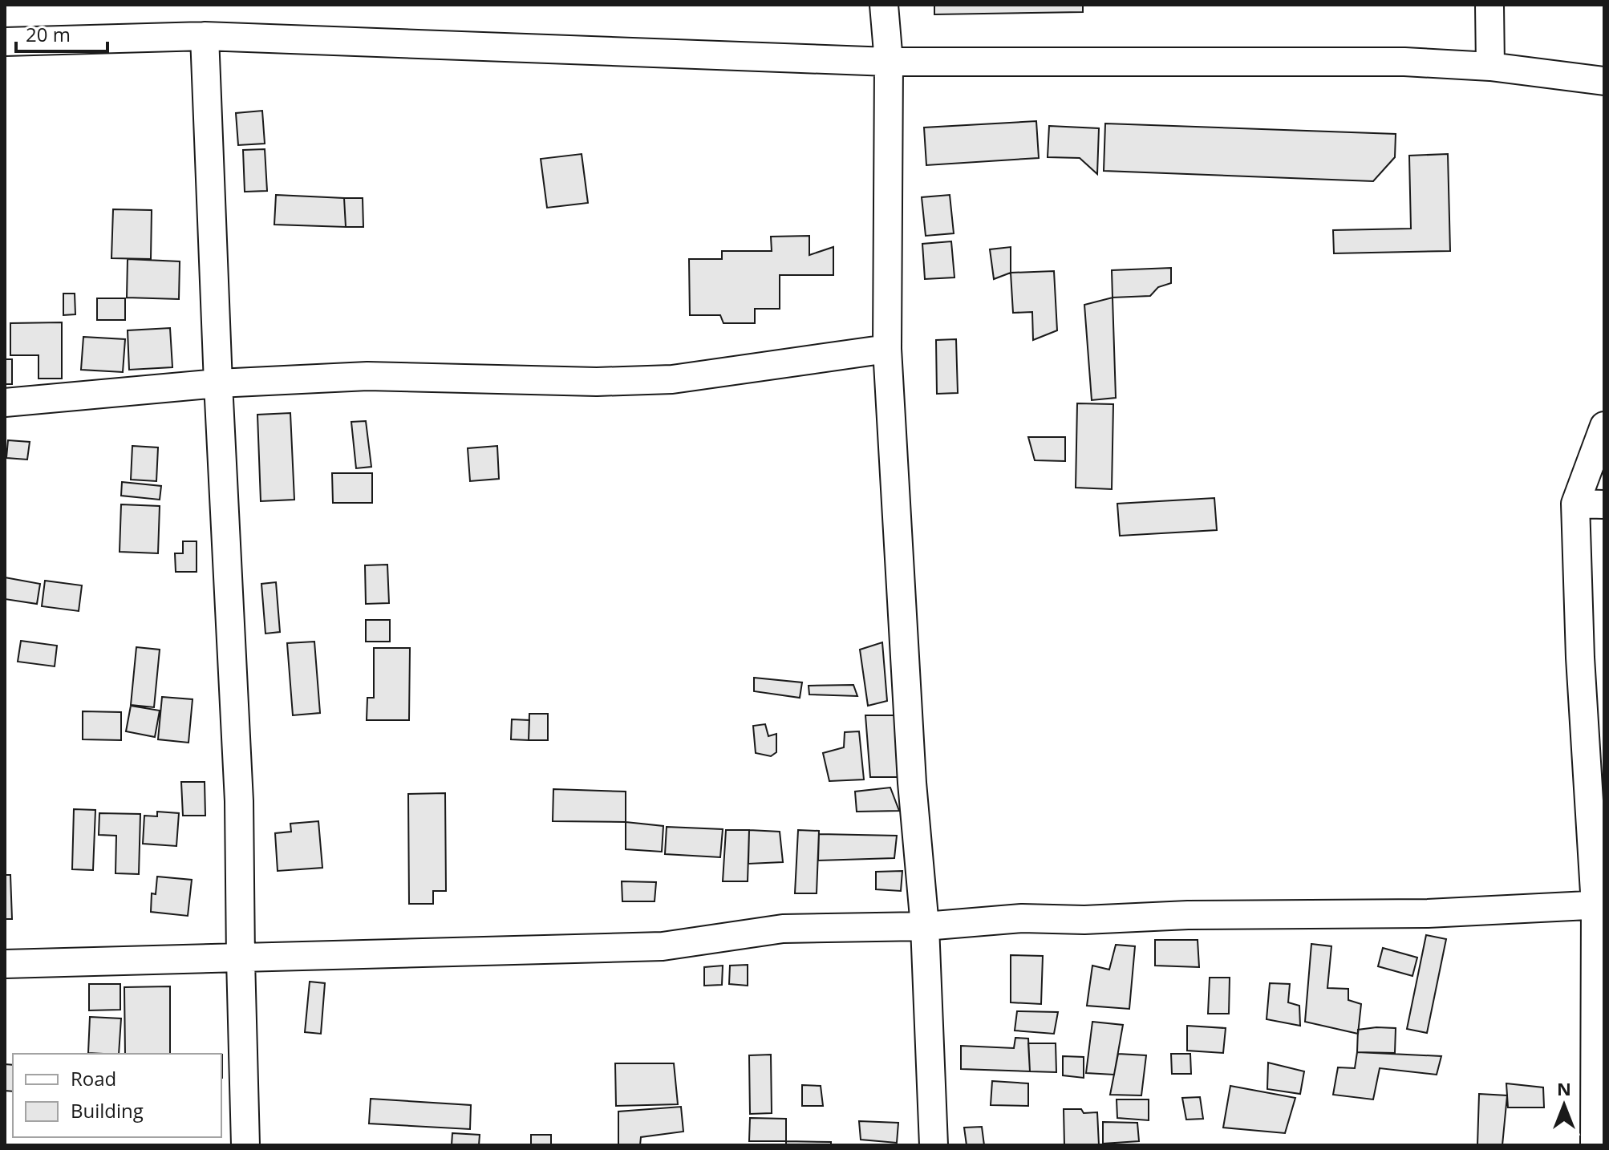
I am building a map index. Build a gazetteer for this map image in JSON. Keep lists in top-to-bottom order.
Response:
{
  "legend": ["Road", "Building"],
  "scale_bar": "20 m",
  "north": "top"
}
